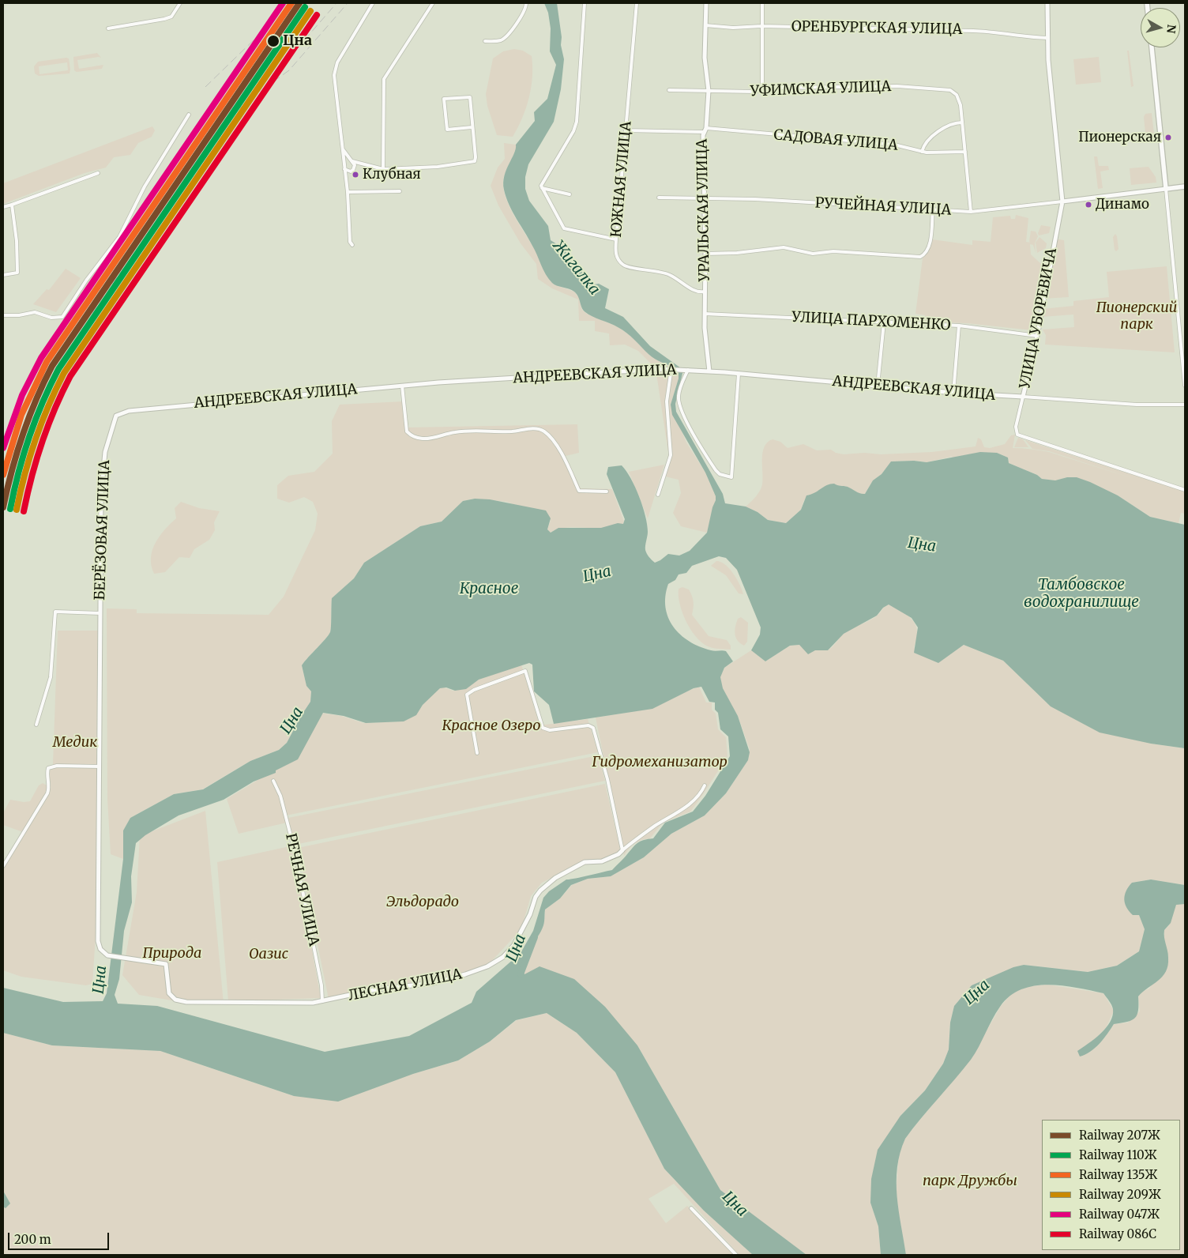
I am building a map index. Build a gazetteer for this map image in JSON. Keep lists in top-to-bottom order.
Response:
{
  "streets": {
    "street": [
      "ОРЕНБУРГСКАЯ УЛИЦА",
      "УФИМСКАЯ УЛИЦА",
      "САДОВАЯ УЛИЦА",
      "ЮЖНАЯ УЛИЦА",
      "РУЧЕЙНАЯ УЛИЦА",
      "УРАЛЬСКАЯ УЛИЦА",
      "УЛИЦА УБОРЕВИЧА",
      "УЛИЦА ПАРХОМЕНКО",
      "АНДРЕЕВСКАЯ УЛИЦА",
      "БЕРЁЗОВАЯ УЛИЦА",
      "РЕЧНАЯ УЛИЦА",
      "ЛЕСНАЯ УЛИЦА"
    ]
  },
  "crossings": [
    ["ОРЕНБУРГСКАЯ УЛИЦА", "УРАЛЬСКАЯ УЛИЦА"],
    ["ОРЕНБУРГСКАЯ УЛИЦА", "УЛИЦА УБОРЕВИЧА"],
    ["УФИМСКАЯ УЛИЦА", "УРАЛЬСКАЯ УЛИЦА"],
    ["САДОВАЯ УЛИЦА", "ЮЖНАЯ УЛИЦА"],
    ["САДОВАЯ УЛИЦА", "УРАЛЬСКАЯ УЛИЦА"],
    ["ЮЖНАЯ УЛИЦА", "УРАЛЬСКАЯ УЛИЦА"],
    ["РУЧЕЙНАЯ УЛИЦА", "УРАЛЬСКАЯ УЛИЦА"],
    ["РУЧЕЙНАЯ УЛИЦА", "УЛИЦА УБОРЕВИЧА"],
    ["УРАЛЬСКАЯ УЛИЦА", "УЛИЦА ПАРХОМЕНКО"],
    ["УРАЛЬСКАЯ УЛИЦА", "АНДРЕЕВСКАЯ УЛИЦА"],
    ["УЛИЦА УБОРЕВИЧА", "УЛИЦА ПАРХОМЕНКО"],
    ["УЛИЦА УБОРЕВИЧА", "АНДРЕЕВСКАЯ УЛИЦА"],
    ["АНДРЕЕВСКАЯ УЛИЦА", "БЕРЁЗОВАЯ УЛИЦА"],
    ["БЕРЁЗОВАЯ УЛИЦА", "ЛЕСНАЯ УЛИЦА"],
    ["РЕЧНАЯ УЛИЦА", "ЛЕСНАЯ УЛИЦА"]
  ],
  "water": [
    "Жигалка",
    "Цна",
    "Тамбовское водохранилище",
    "Красное"
  ],
  "parks": [
    "Пионерский парк",
    "Красное Озеро",
    "Медик",
    "Гидромеханизатор",
    "Эльдорадо",
    "Природа",
    "Оазис",
    "парк Дружбы"
  ],
  "places": [
    "Цна",
    "Пионерская",
    "Клубная",
    "Динамо"
  ],
  "lines": [
    "rail line 207Ж",
    "rail line 135Ж",
    "rail line 047Ж",
    "rail line 110Ж",
    "rail line 209Ж",
    "rail line 086С"
  ],
  "legend": [
    "Railway 207Ж",
    "Railway 110Ж",
    "Railway 135Ж",
    "Railway 209Ж",
    "Railway 047Ж",
    "Railway 086С"
  ],
  "scale_bar": "200 m",
  "north": "right"
}
